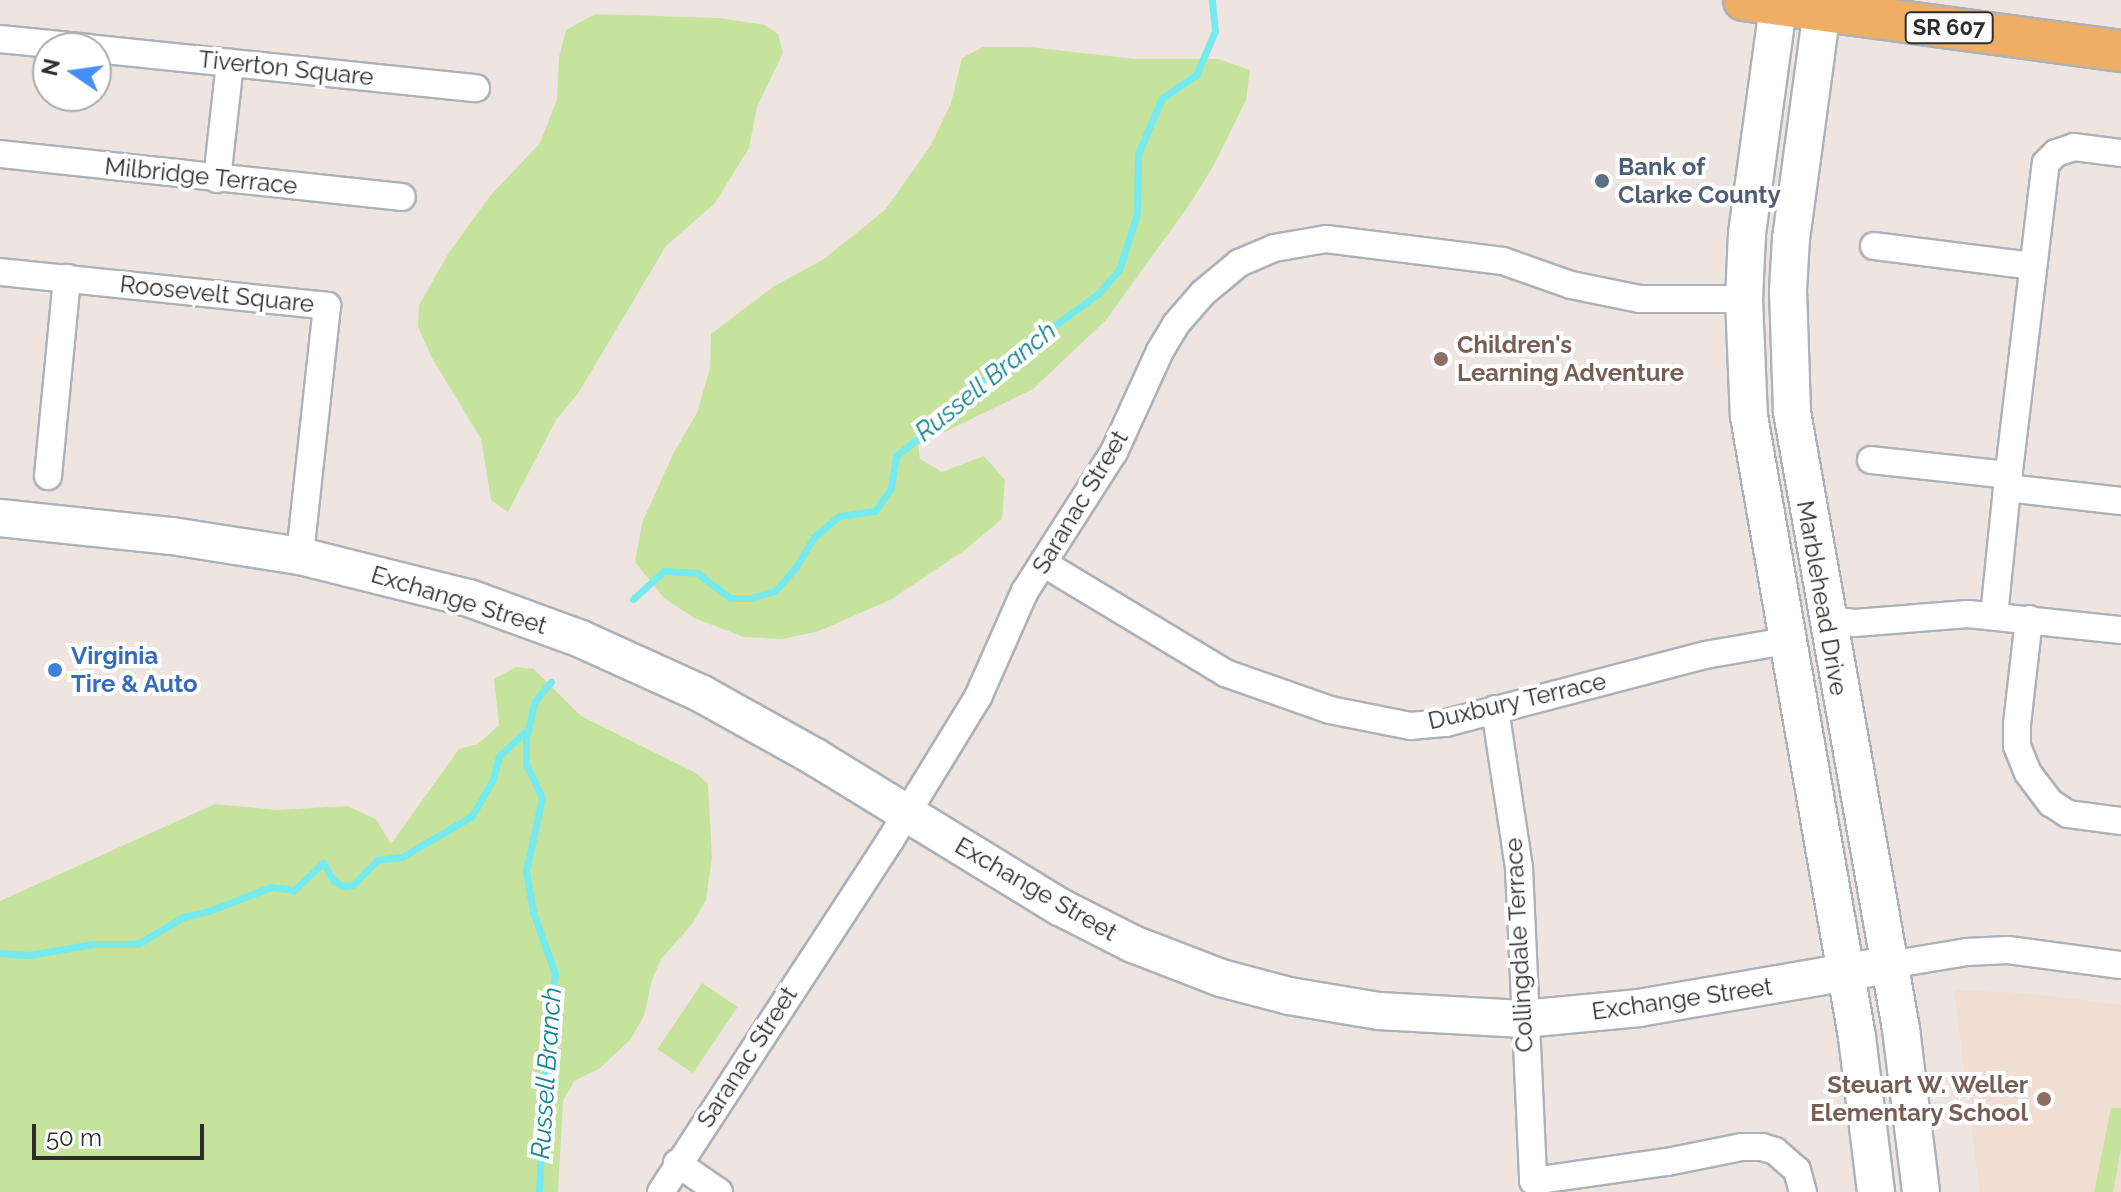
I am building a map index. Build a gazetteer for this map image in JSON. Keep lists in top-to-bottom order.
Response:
{
  "streets": {
    "main road": ["SR 607"],
    "street": [
      "Tiverton Square",
      "Milbridge Terrace",
      "Roosevelt Square",
      "Saranac Street",
      "Marblehead Drive",
      "Exchange Street",
      "Duxbury Terrace",
      "Collingdale Terrace"
    ]
  },
  "crossings": [
    ["SR 607", "Marblehead Drive"],
    ["Roosevelt Square", "Exchange Street"],
    ["Saranac Street", "Marblehead Drive"],
    ["Saranac Street", "Exchange Street"],
    ["Saranac Street", "Duxbury Terrace"],
    ["Marblehead Drive", "Exchange Street"],
    ["Marblehead Drive", "Duxbury Terrace"],
    ["Exchange Street", "Collingdale Terrace"],
    ["Duxbury Terrace", "Collingdale Terrace"]
  ],
  "water": ["Russell Branch"],
  "places": [
    "Bank of Clarke County",
    "Children's Learning Adventure",
    "Virginia Tire & Auto",
    "Steuart W. Weller Elementary School"
  ],
  "scale_bar": "50 m",
  "north": "left"
}
